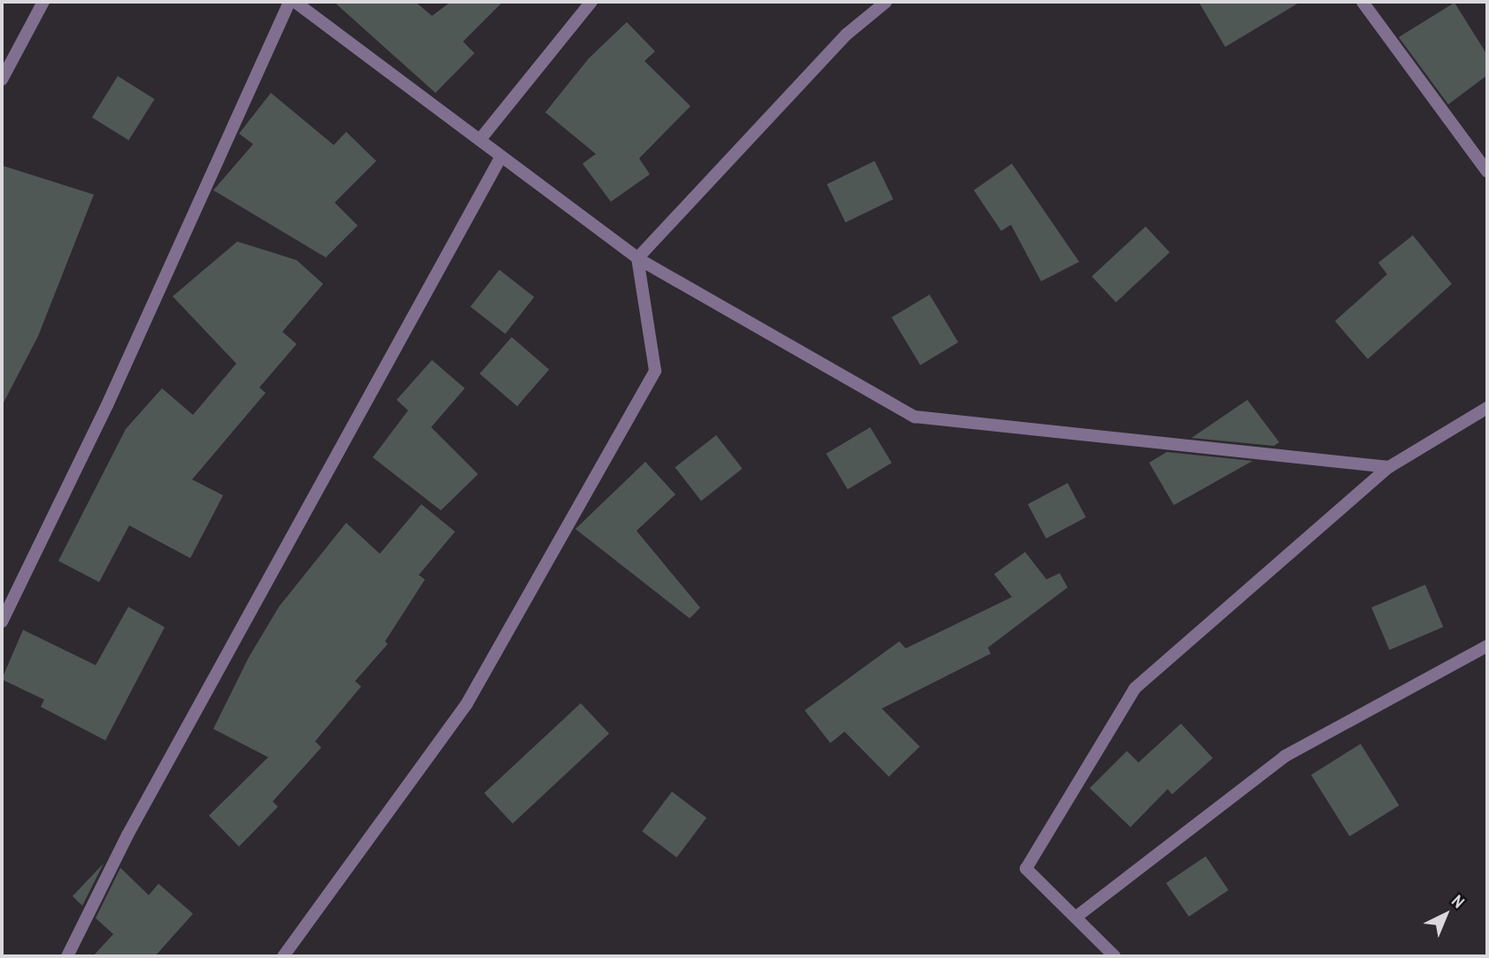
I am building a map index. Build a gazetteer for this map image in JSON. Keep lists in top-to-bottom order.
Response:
{
  "north": "top right"
}
